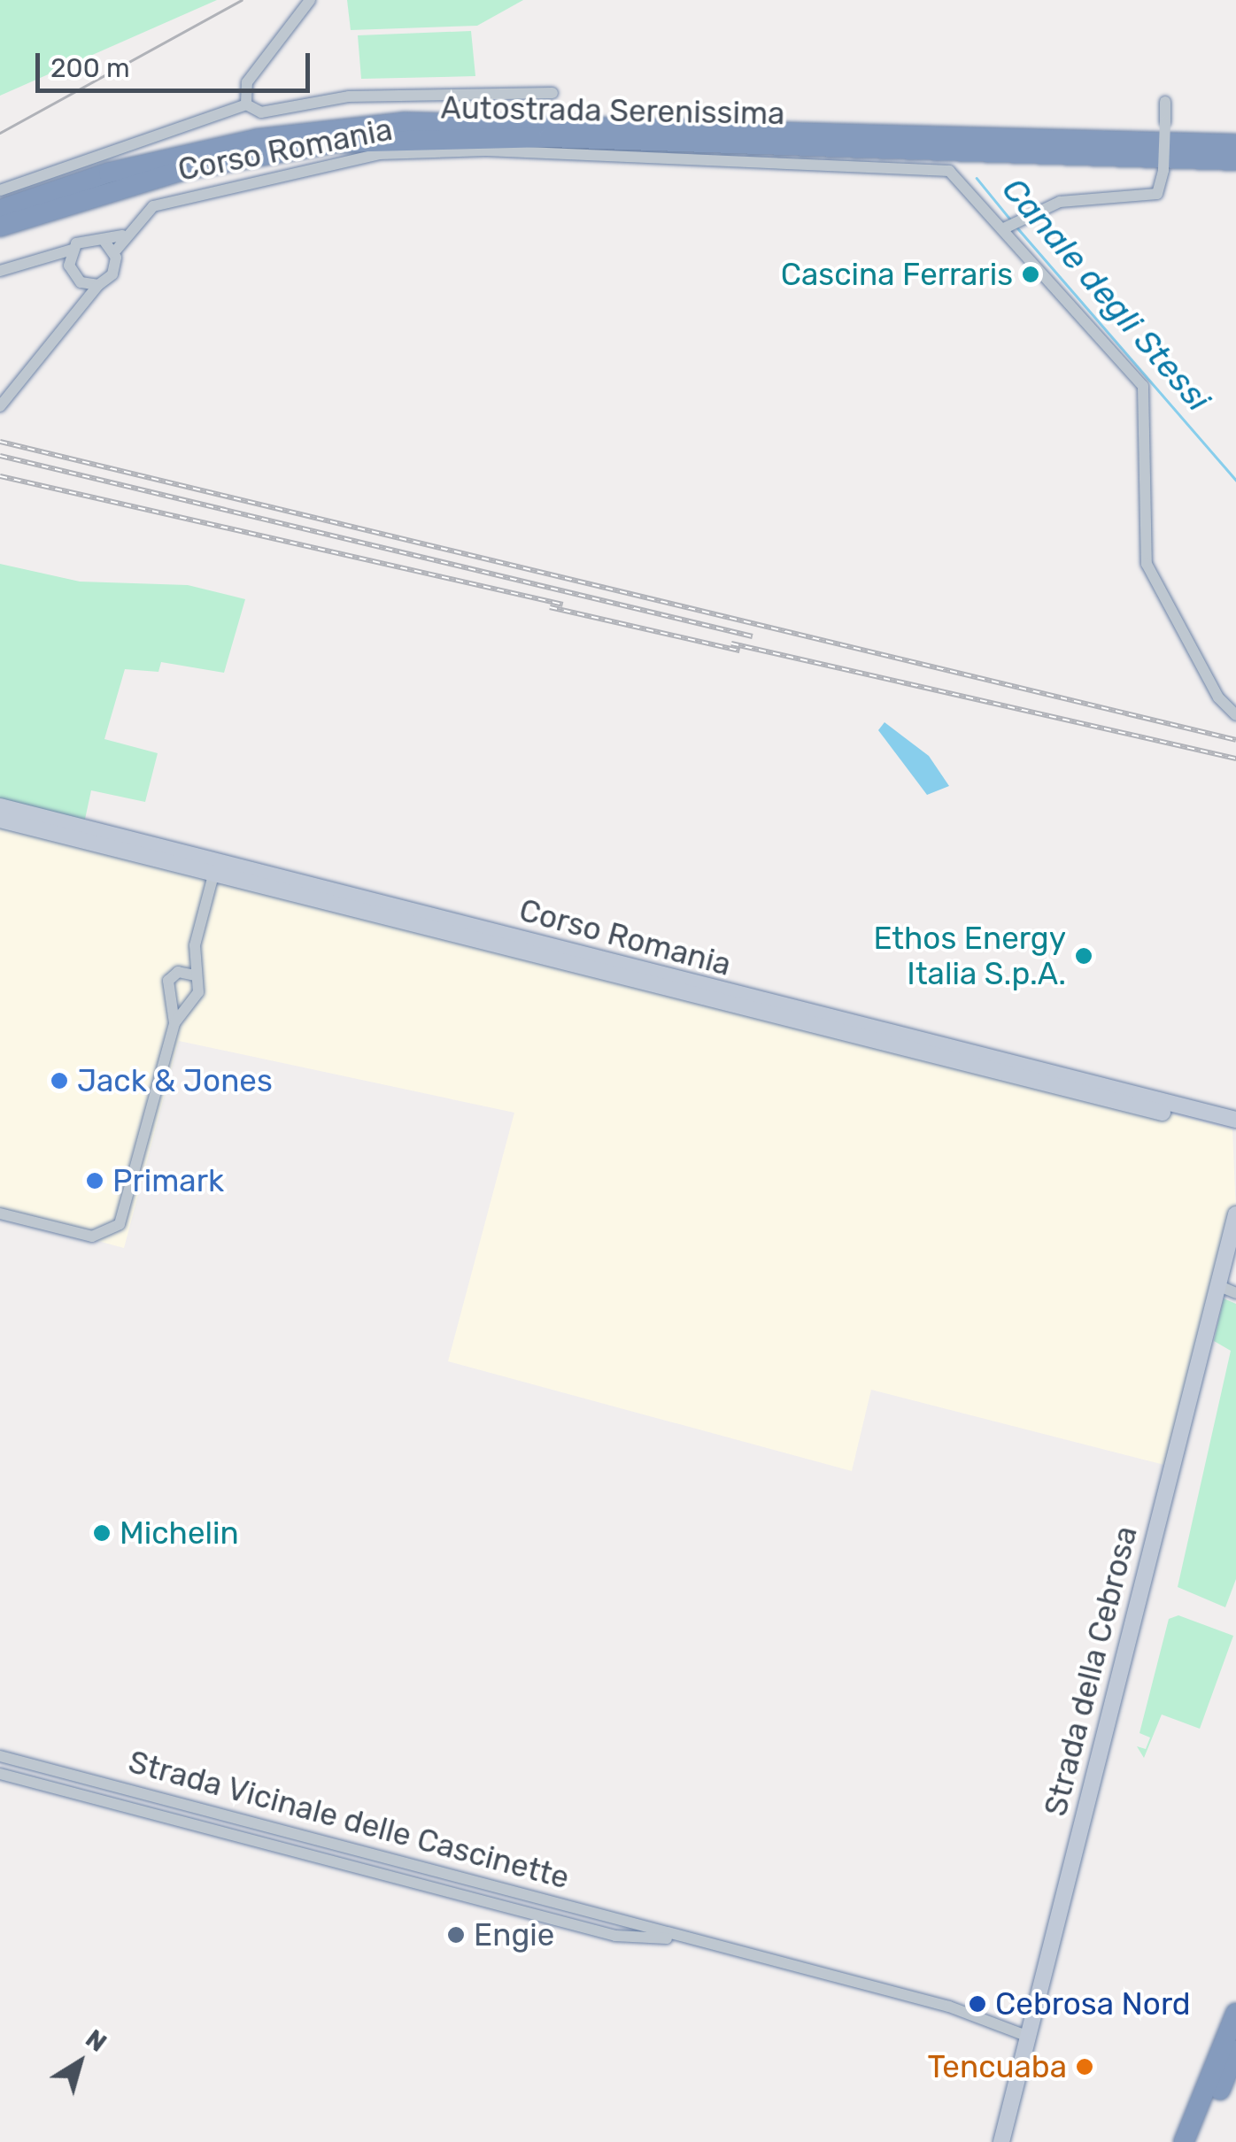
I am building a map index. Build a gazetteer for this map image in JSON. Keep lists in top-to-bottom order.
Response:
{
  "streets": {
    "highway": ["Autostrada Serenissima"],
    "main road": ["Corso Romania", "Strada della Cebrosa"],
    "street": ["Strada Vicinale delle Cascinette"]
  },
  "crossings": [
    ["Strada della Cebrosa", "Strada Vicinale delle Cascinette"]
  ],
  "water": ["Canale degli Stessi"],
  "places": [
    "Cascina Ferraris",
    "Ethos Energy Italia S.p.A.",
    "Jack & Jones",
    "Primark",
    "Michelin",
    "Engie",
    "Cebrosa Nord",
    "Tencuaba"
  ],
  "scale_bar": "200 m",
  "north": "top right"
}
